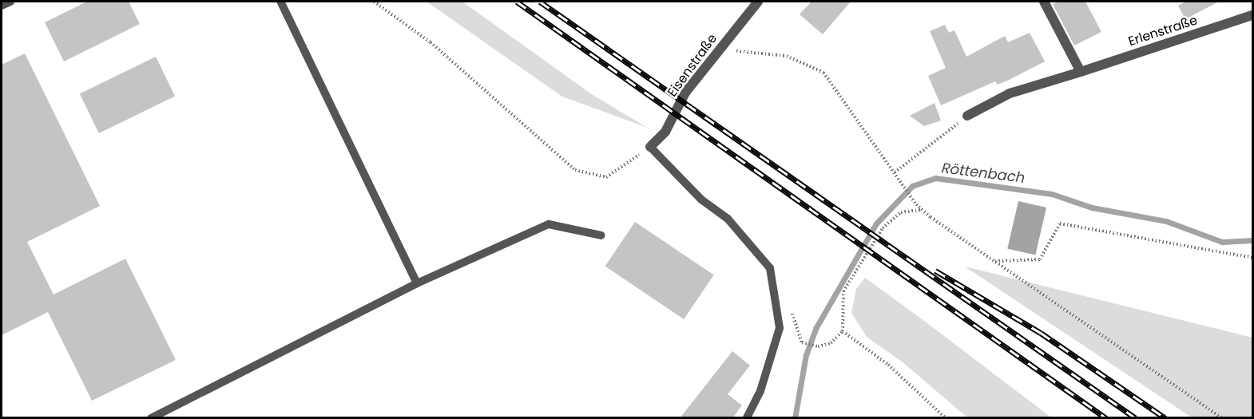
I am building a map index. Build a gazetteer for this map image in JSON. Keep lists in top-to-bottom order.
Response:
{
  "streets": {
    "street": ["Erlenstraße", "Eisenstraße"]
  },
  "water": ["Röttenbach"]
}
